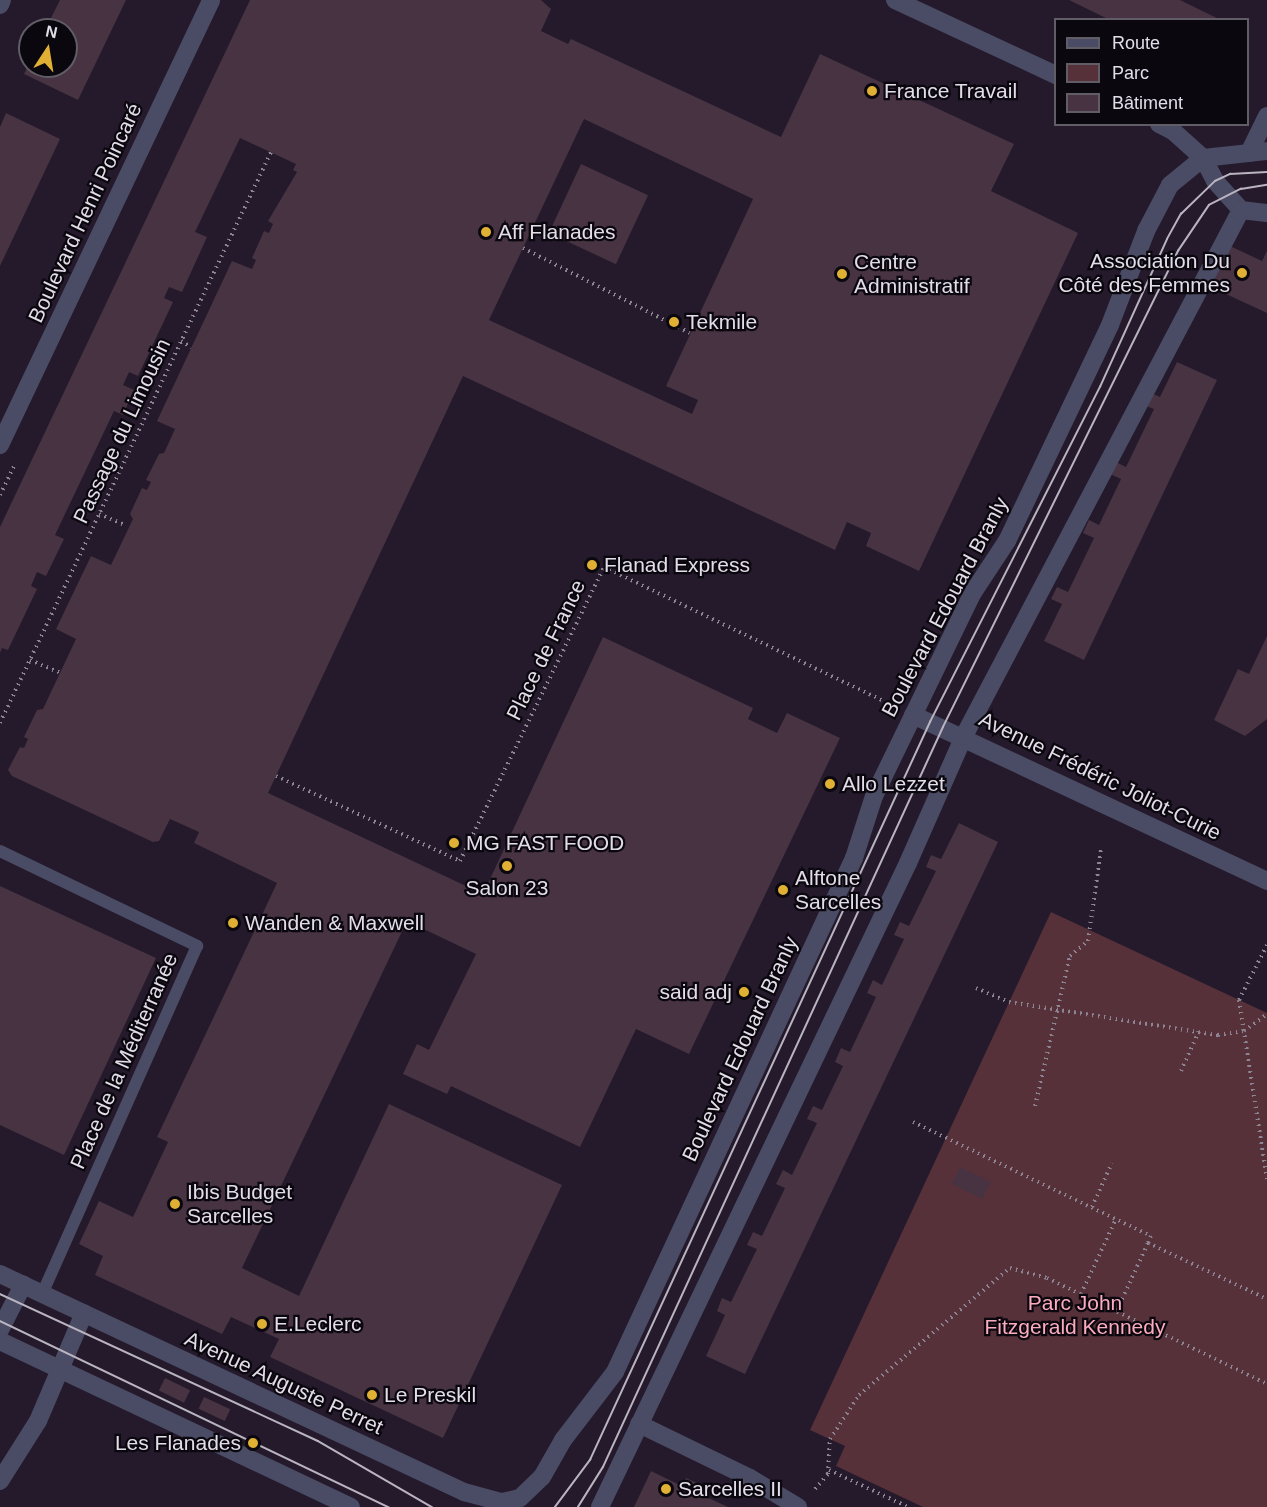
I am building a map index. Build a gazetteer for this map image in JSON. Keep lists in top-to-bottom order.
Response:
{
  "streets": {
    "street": [
      "Boulevard Henri Poincaré",
      "Boulevard Edouard Branly",
      "Avenue Frédéric Joliot-Curie",
      "Avenue Auguste Perret"
    ],
    "lane": ["Place de la Méditerranée"],
    "path": ["Passage du Limousin", "Place de France"]
  },
  "crossings": [
    ["Boulevard Edouard Branly", "Place de France"],
    ["Boulevard Edouard Branly", "Avenue Frédéric Joliot-Curie"],
    ["Boulevard Edouard Branly", "Avenue Auguste Perret"],
    ["Place de France", "Avenue Frédéric Joliot-Curie"],
    ["Place de la Méditerranée", "Avenue Auguste Perret"]
  ],
  "parks": ["Parc John Fitzgerald Kennedy"],
  "places": [
    "France Travail",
    "Aff Flanades",
    "Association Du Côté des Femmes",
    "Centre Administratif",
    "Tekmile",
    "Flanad Express",
    "Allo Lezzet",
    "MG FAST FOOD",
    "Salon 23",
    "Alftone Sarcelles",
    "Wanden & Maxwell",
    "said adj",
    "Ibis Budget Sarcelles",
    "E.Leclerc",
    "Le Preskil",
    "Les Flanades",
    "Sarcelles II"
  ],
  "legend": ["Route", "Parc", "Bâtiment"],
  "north": "top"
}
